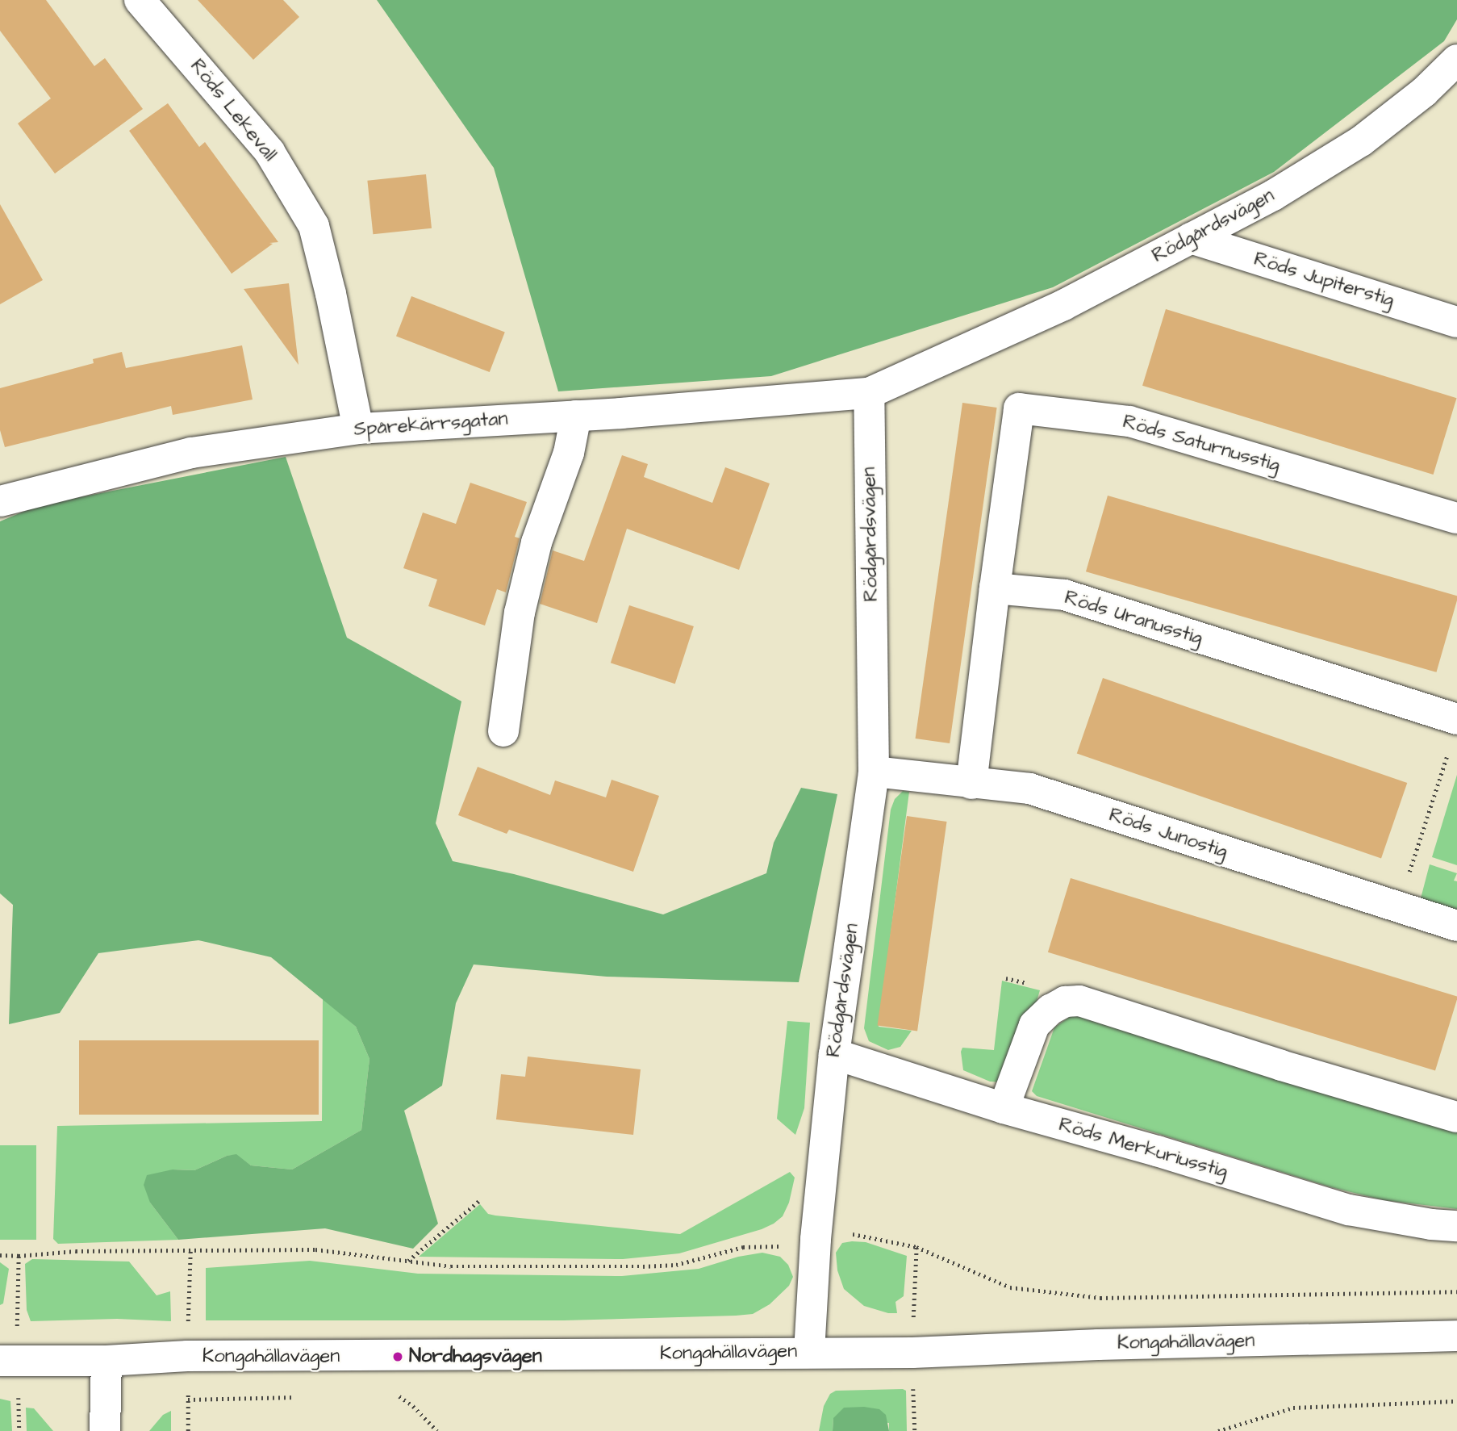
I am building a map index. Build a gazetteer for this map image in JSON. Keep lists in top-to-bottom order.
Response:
{
  "streets": {
    "street": [
      "Röds Lekevall",
      "Rödgårdsvägen",
      "Röds Jupiterstig",
      "Spårekärrsgatan",
      "Röds Saturnusstig",
      "Röds Uranusstig",
      "Röds Junostig",
      "Röds Merkuriusstig",
      "Kongahällavägen"
    ]
  },
  "crossings": [
    ["Röds Lekevall", "Spårekärrsgatan"],
    ["Rödgårdsvägen", "Röds Jupiterstig"],
    ["Rödgårdsvägen", "Spårekärrsgatan"],
    ["Rödgårdsvägen", "Röds Junostig"],
    ["Rödgårdsvägen", "Röds Merkuriusstig"],
    ["Rödgårdsvägen", "Kongahällavägen"],
    ["Röds Saturnusstig", "Röds Uranusstig"]
  ],
  "places": ["Nordhagsvägen"]
}
